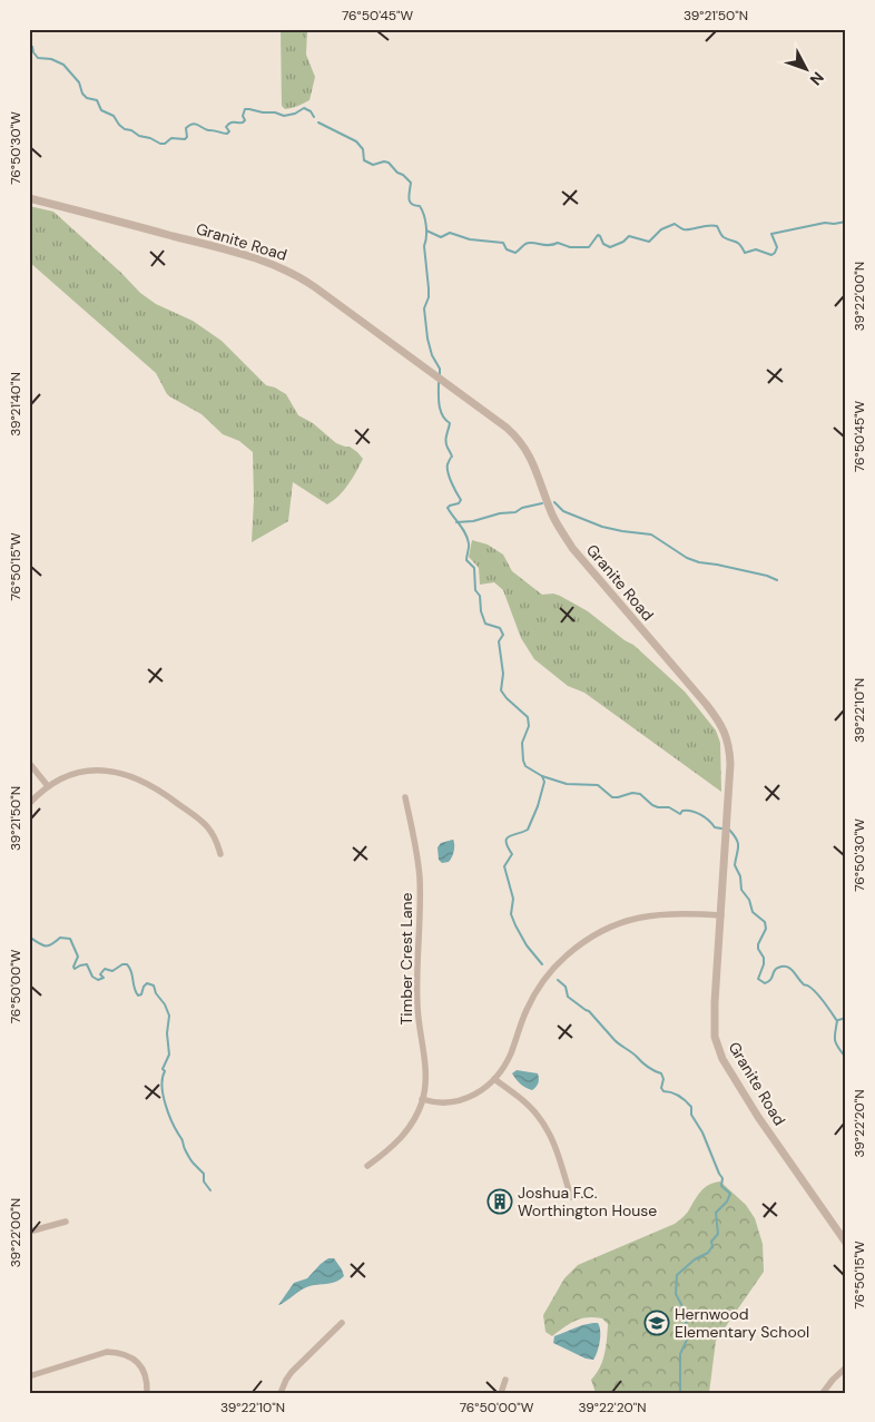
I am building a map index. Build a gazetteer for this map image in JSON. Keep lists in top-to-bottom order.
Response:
{
  "streets": {
    "street": ["Granite Road", "Timber Crest Lane"]
  },
  "places": {
    "building": ["Joshua F.C. Worthington House"],
    "school or university": ["Hernwood Elementary School"]
  },
  "north": "bottom right",
  "coordinates": [
    "76°50'45\"W",
    "39°21'50\"N",
    "76°50'30\"W",
    "39°22'00\"N",
    "39°21'40\"N",
    "76°50'15\"W",
    "39°22'10\"N",
    "76°50'00\"W",
    "39°22'20\"N"
  ]
}
